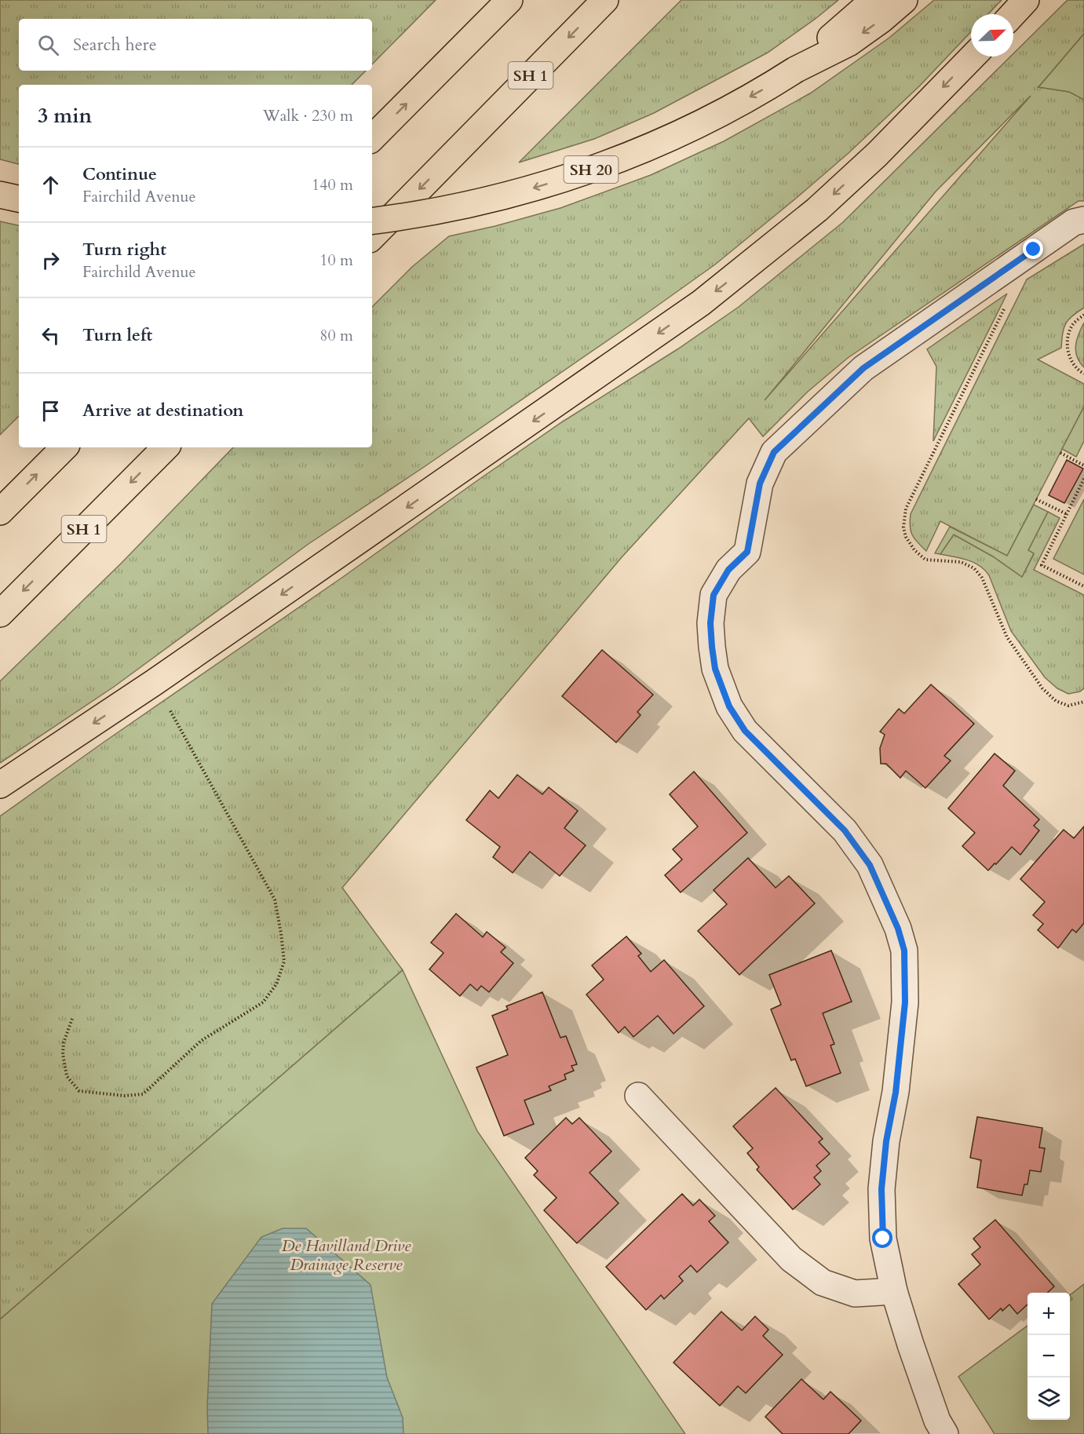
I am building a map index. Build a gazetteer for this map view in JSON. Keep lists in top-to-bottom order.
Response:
{
  "streets": {
    "highway": ["SH 1", "SH 20"]
  },
  "parks": ["De Havilland Drive Drainage Reserve"],
  "north": "top right",
  "page": {
    "search": "Search here",
    "heading": ["3 min", "Walk · 230 m"],
    "list": [
      ["Continue", "Fairchild Avenue", "140 m"],
      ["Turn right", "Fairchild Avenue", "10 m"],
      ["Turn left", "80 m"],
      "Arrive at destination"
    ],
    "map_buttons": ["+", "−"]
  }
}
